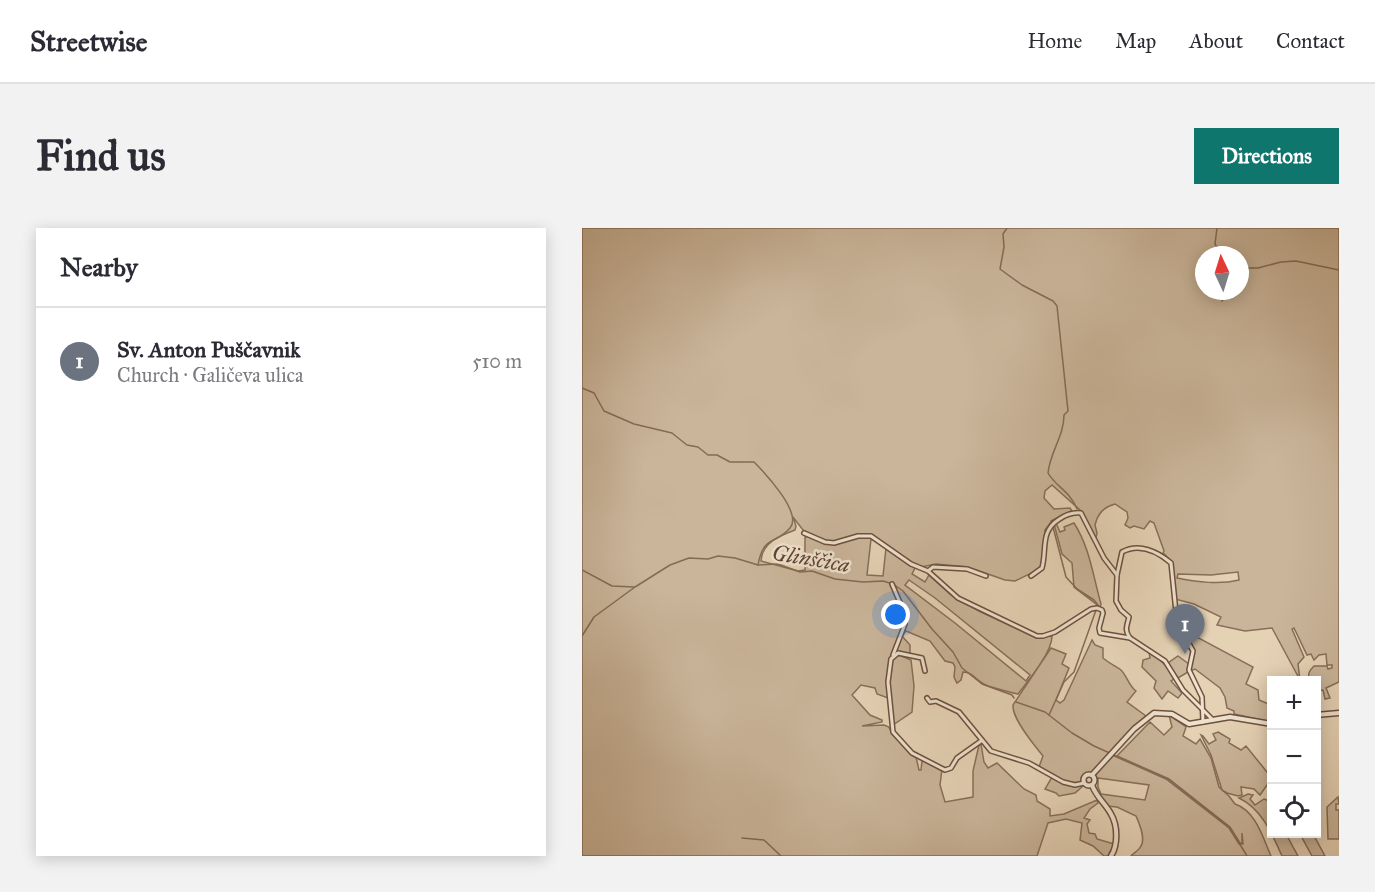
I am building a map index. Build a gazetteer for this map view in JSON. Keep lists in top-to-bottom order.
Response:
{
  "water": ["Glinščica"],
  "north": "top",
  "page": {
    "header": "Streetwise",
    "nav": [
      "Home",
      "Map",
      "About",
      "Contact"
    ],
    "buttons": "Directions",
    "title": "Find us",
    "heading": "Nearby",
    "list": [
      {
        "mark": "1",
        "name": "Sv. Anton Puščavnik",
        "note": "Church · Galičeva ulica",
        "value": "510 m"
      }
    ],
    "pins": "1",
    "map_buttons": ["+", "−"]
  }
}
